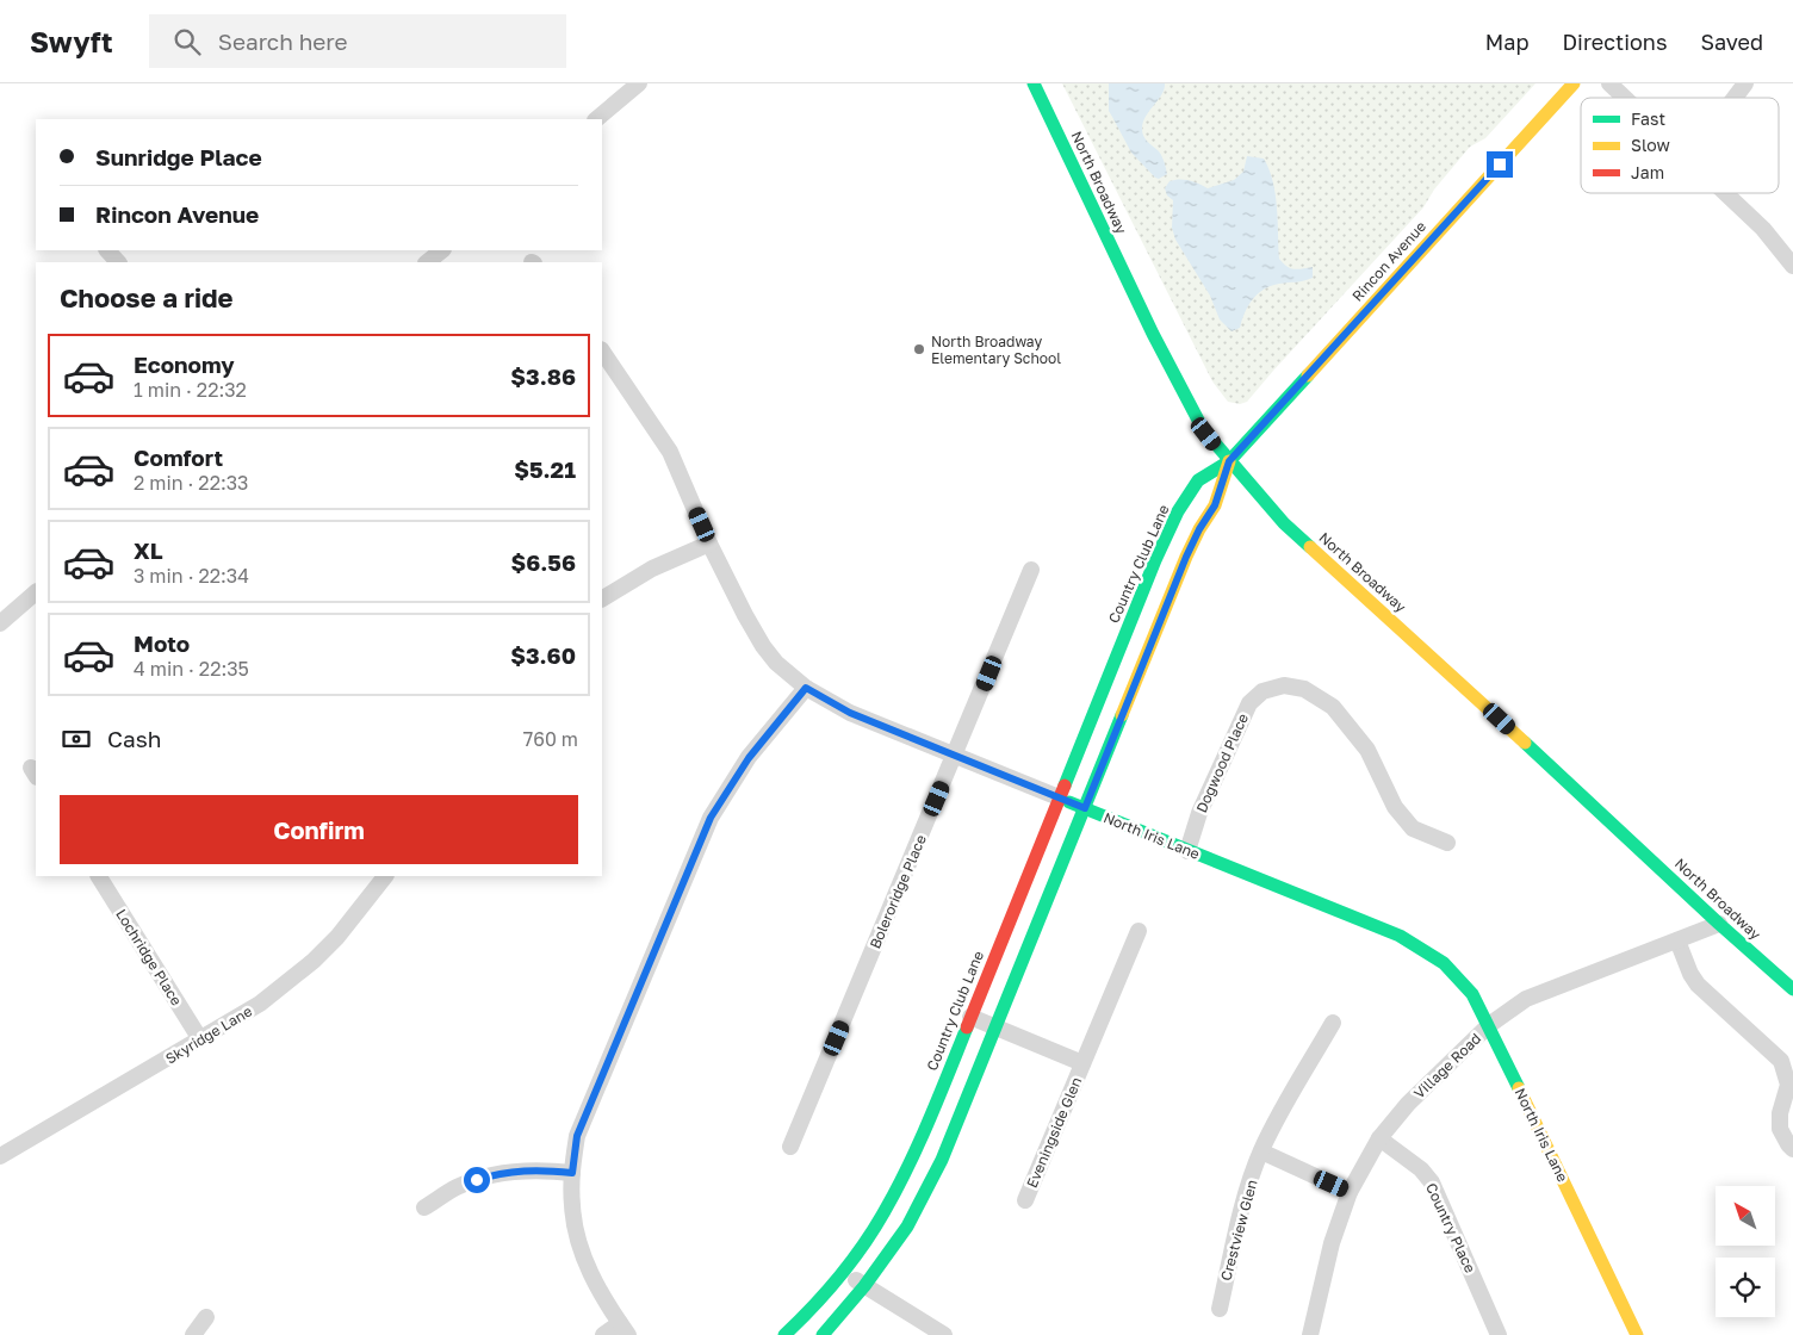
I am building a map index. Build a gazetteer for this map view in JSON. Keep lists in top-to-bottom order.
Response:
{
  "streets": {
    "main road": [
      "North Broadway",
      "Rincon Avenue",
      "Country Club Lane",
      "North Iris Lane"
    ],
    "street": [
      "Dogwood Place",
      "Boleroridge Place",
      "Lochridge Place",
      "Skyridge Lane",
      "Village Road",
      "Eveningside Glen",
      "Country Place",
      "Crestview Glen"
    ]
  },
  "crossings": [
    ["North Broadway", "Rincon Avenue"],
    ["North Broadway", "Country Club Lane"],
    ["North Broadway", "Village Road"],
    ["Rincon Avenue", "Country Club Lane"],
    ["Country Club Lane", "North Iris Lane"],
    ["Country Club Lane", "Eveningside Glen"],
    ["Dogwood Place", "North Iris Lane"],
    ["North Iris Lane", "Boleroridge Place"],
    ["North Iris Lane", "Village Road"],
    ["Lochridge Place", "Skyridge Lane"],
    ["Village Road", "Country Place"]
  ],
  "places": ["North Broadway Elementary School"],
  "legend": ["Fast", "Slow", "Jam"],
  "north": "top left",
  "page": {
    "header": "Swyft",
    "search": "Search here",
    "nav": ["Map", "Directions", "Saved"],
    "banner": ["Sunridge Place", "Rincon Avenue"],
    "heading": "Choose a ride",
    "list": [
      {
        "name": "Economy",
        "note": "1 min · 22:32",
        "value": "$3.86"
      },
      {
        "name": "Comfort",
        "note": "2 min · 22:33",
        "value": "$5.21"
      },
      {
        "name": "XL",
        "note": "3 min · 22:34",
        "value": "$6.56"
      },
      {
        "name": "Moto",
        "note": "4 min · 22:35",
        "value": "$3.60"
      }
    ],
    "pay": ["Cash", "760 m"],
    "buttons": "Confirm"
  }
}
